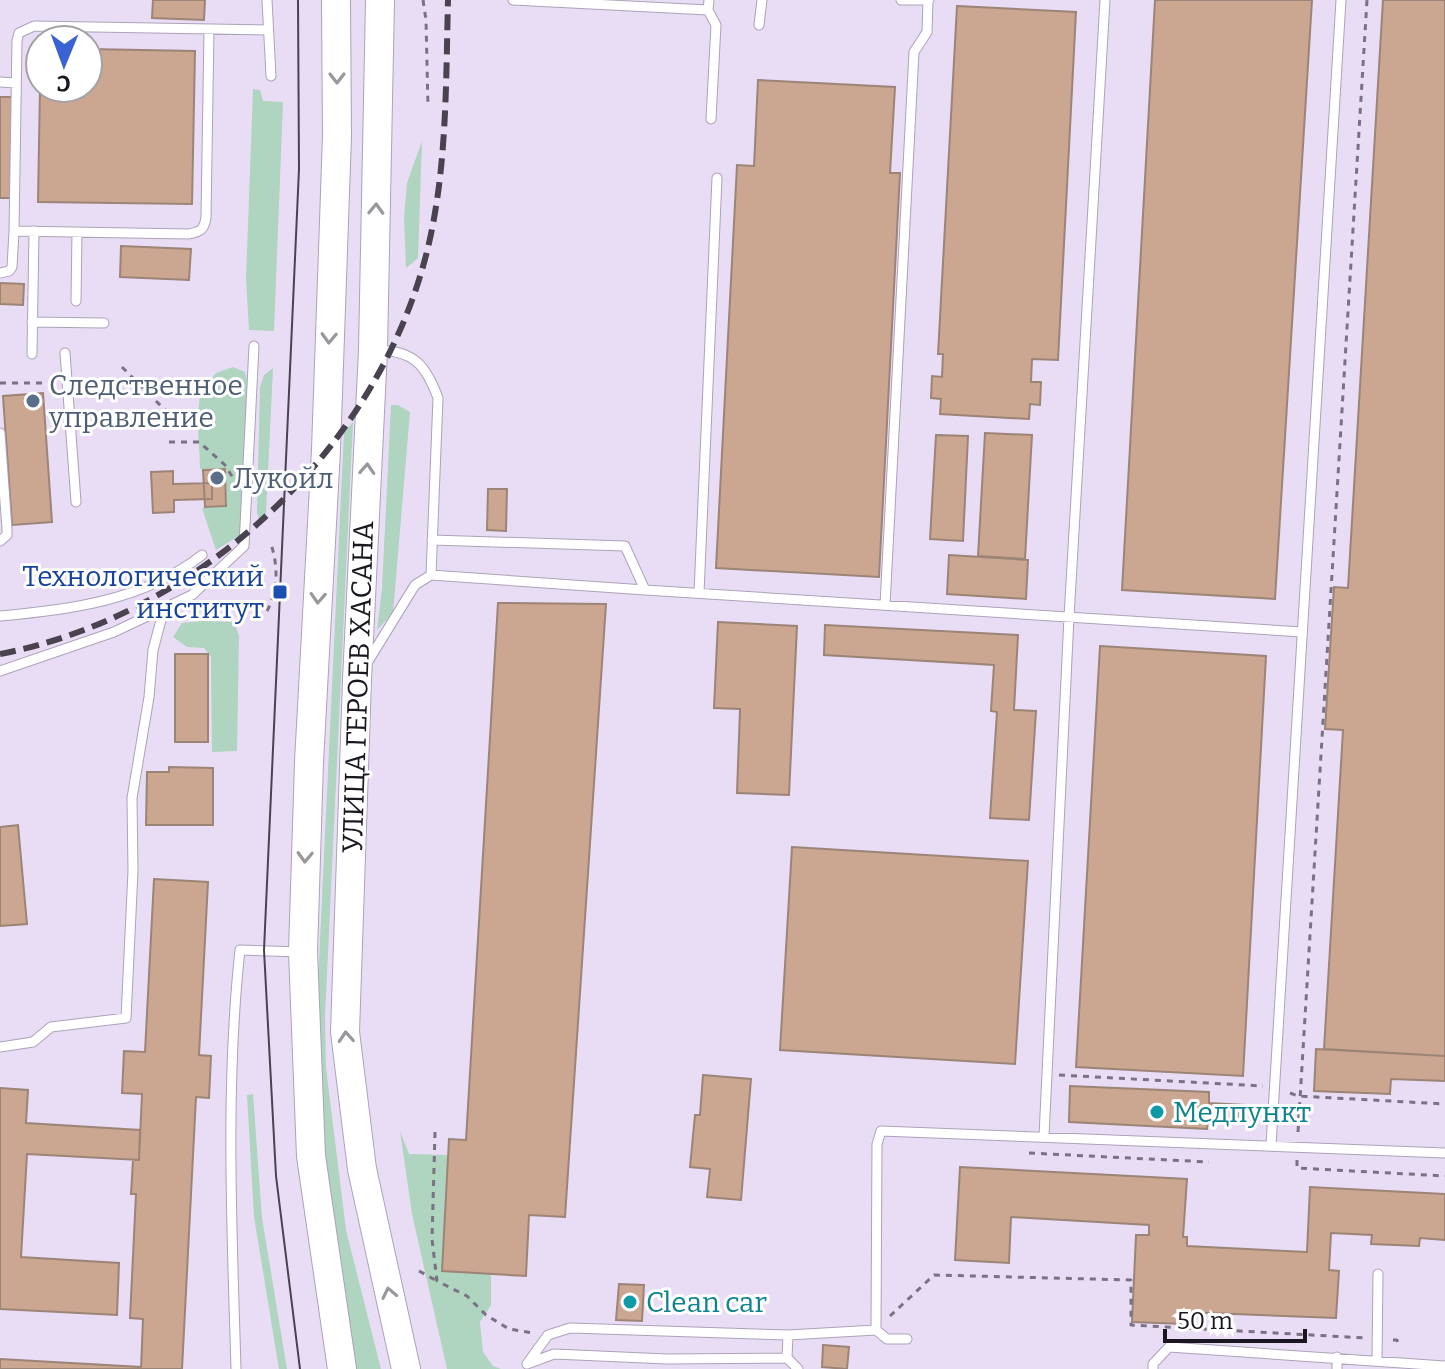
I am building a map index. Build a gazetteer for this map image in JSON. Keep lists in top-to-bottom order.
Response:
{
  "streets": {
    "main road": ["УЛИЦА ГЕРОЕВ ХАСАНА"]
  },
  "places": {
    "other": [
      "Следственное управление",
      "Лукойл",
      "Медпункт",
      "Clean car"
    ],
    "transit": ["Технологический институт"]
  },
  "scale_bar": "50 m",
  "north": "bottom"
}
